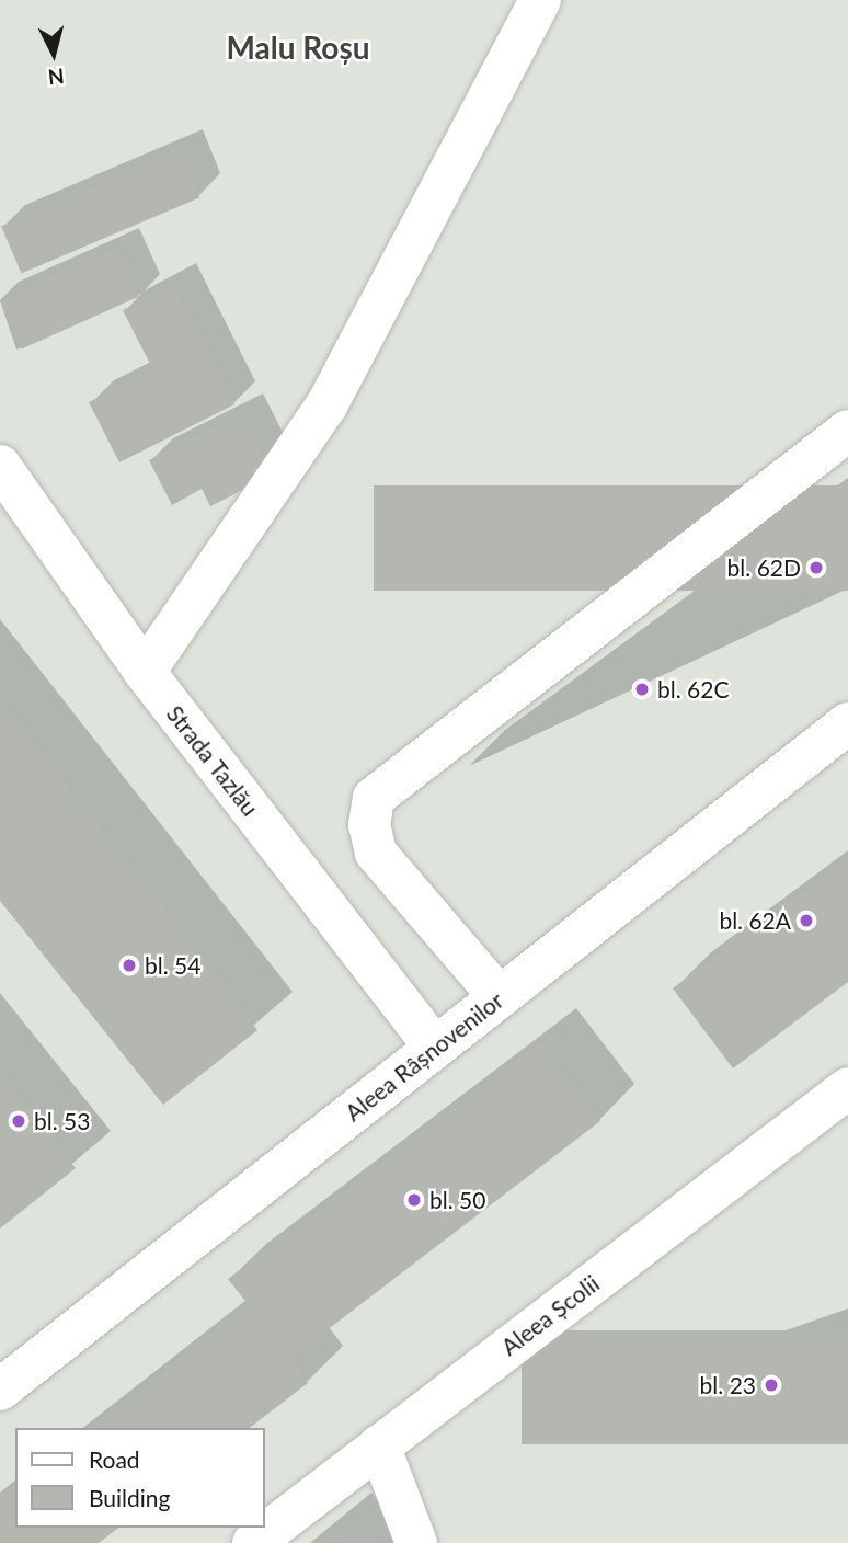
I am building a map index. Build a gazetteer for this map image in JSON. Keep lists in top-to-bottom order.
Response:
{
  "streets": {
    "street": ["Strada Tazlău", "Aleea Râșnovenilor", "Aleea Școlii"]
  },
  "crossings": [
    ["Strada Tazlău", "Aleea Râșnovenilor"]
  ],
  "districts": ["Malu Roșu"],
  "places": [
    "bl. 62D",
    "bl. 62C",
    "bl. 62A",
    "bl. 54",
    "bl. 53",
    "bl. 50",
    "bl. 23"
  ],
  "legend": ["Road", "Building"],
  "north": "bottom"
}
